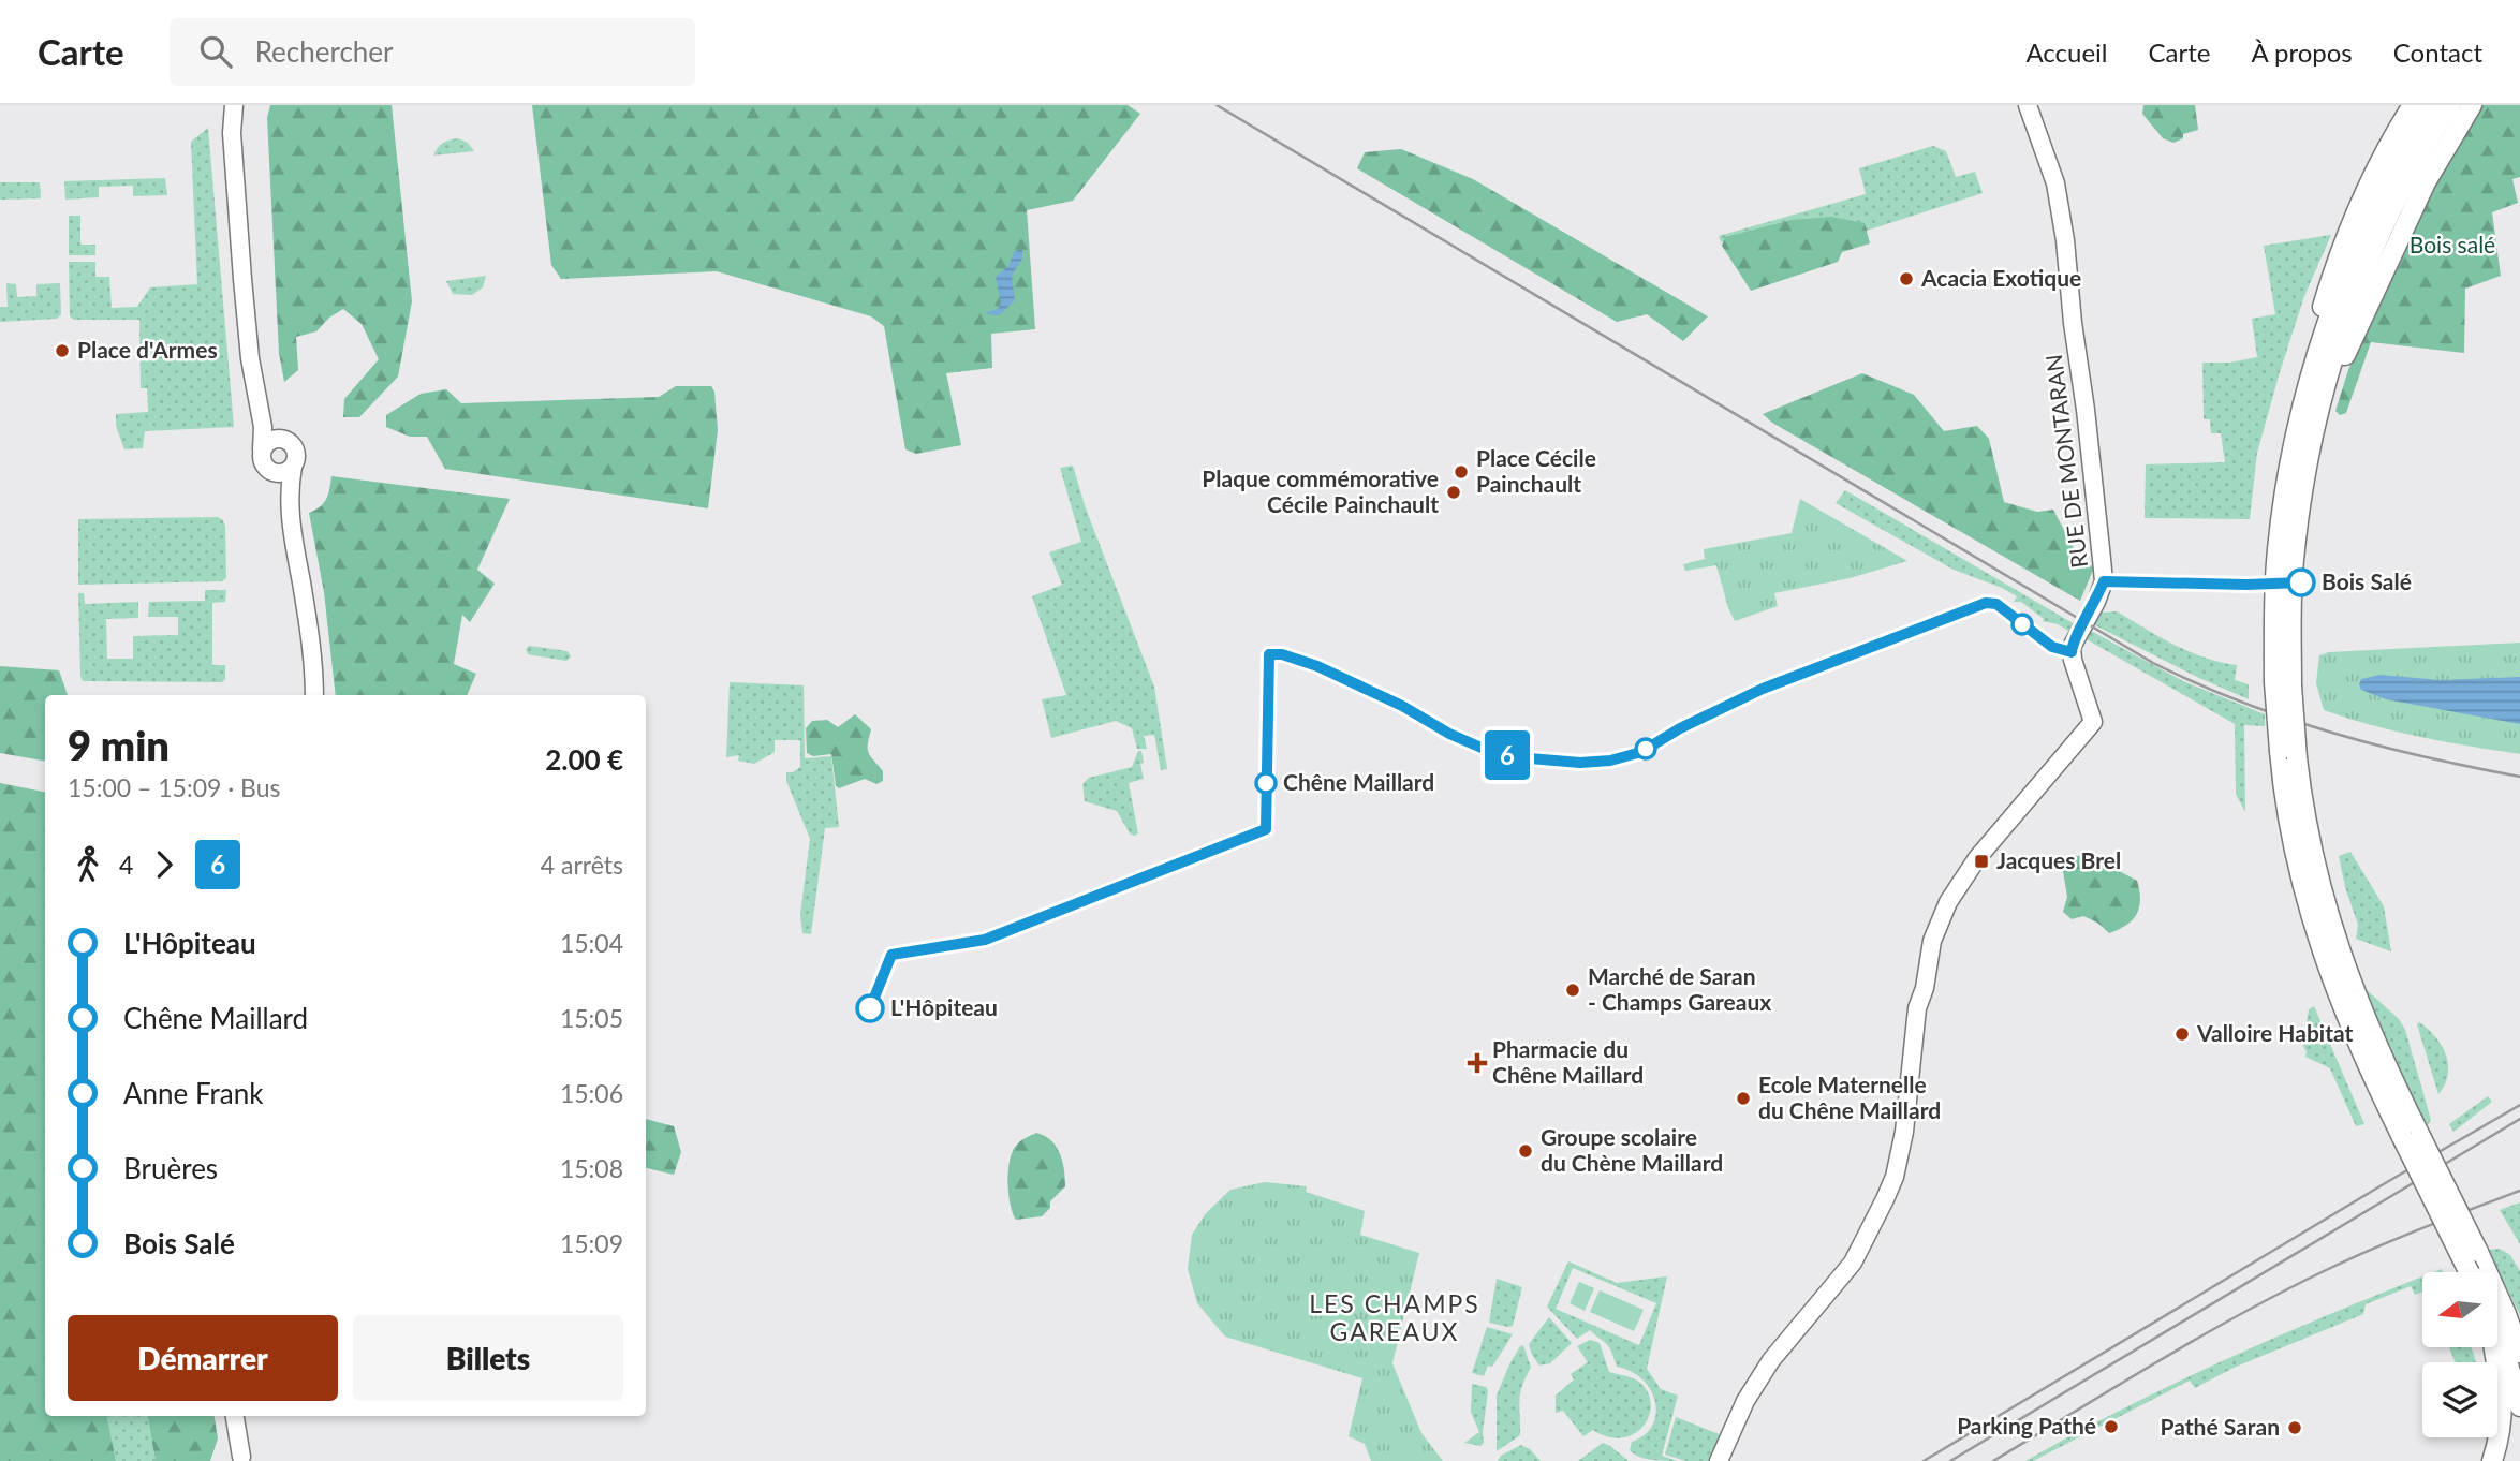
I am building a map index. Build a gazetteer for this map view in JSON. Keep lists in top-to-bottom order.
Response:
{
  "streets": {
    "street": ["RUE DE MONTARAN"]
  },
  "districts": ["LES CHAMPS GAREAUX"],
  "parks": ["Bois salé"],
  "places": {
    "other": [
      "Acacia Exotique",
      "Place d'Armes",
      "Place Cécile Painchault",
      "Plaque commémorative Cécile Painchault",
      "Bois Salé",
      "Chêne Maillard",
      "Marché de Saran - Champs Gareaux",
      "L'Hôpiteau",
      "Valloire Habitat",
      "Ecole Maternelle du Chêne Maillard",
      "Groupe scolaire du Chène Maillard",
      "Parking Pathé",
      "Pathé Saran"
    ],
    "transit": ["Jacques Brel"],
    "health": ["Pharmacie du Chêne Maillard"]
  },
  "lines": ["bus line 6"],
  "north": "left",
  "page": {
    "header": "Carte",
    "search": "Rechercher",
    "nav": [
      "Accueil",
      "Carte",
      "À propos",
      "Contact"
    ],
    "on_map": "6",
    "heading": ["9 min", "15:00 – 15:09 · Bus", "2.00 €"],
    "legs": ["4", "6", "4 arrêts"],
    "list": [
      {
        "name": "L'Hôpiteau",
        "value": "15:04"
      },
      {
        "name": "Chêne Maillard",
        "value": "15:05"
      },
      {
        "name": "Anne Frank",
        "value": "15:06"
      },
      {
        "name": "Bruères",
        "value": "15:08"
      },
      {
        "name": "Bois Salé",
        "value": "15:09"
      }
    ],
    "buttons": ["Démarrer", "Billets"]
  }
}
